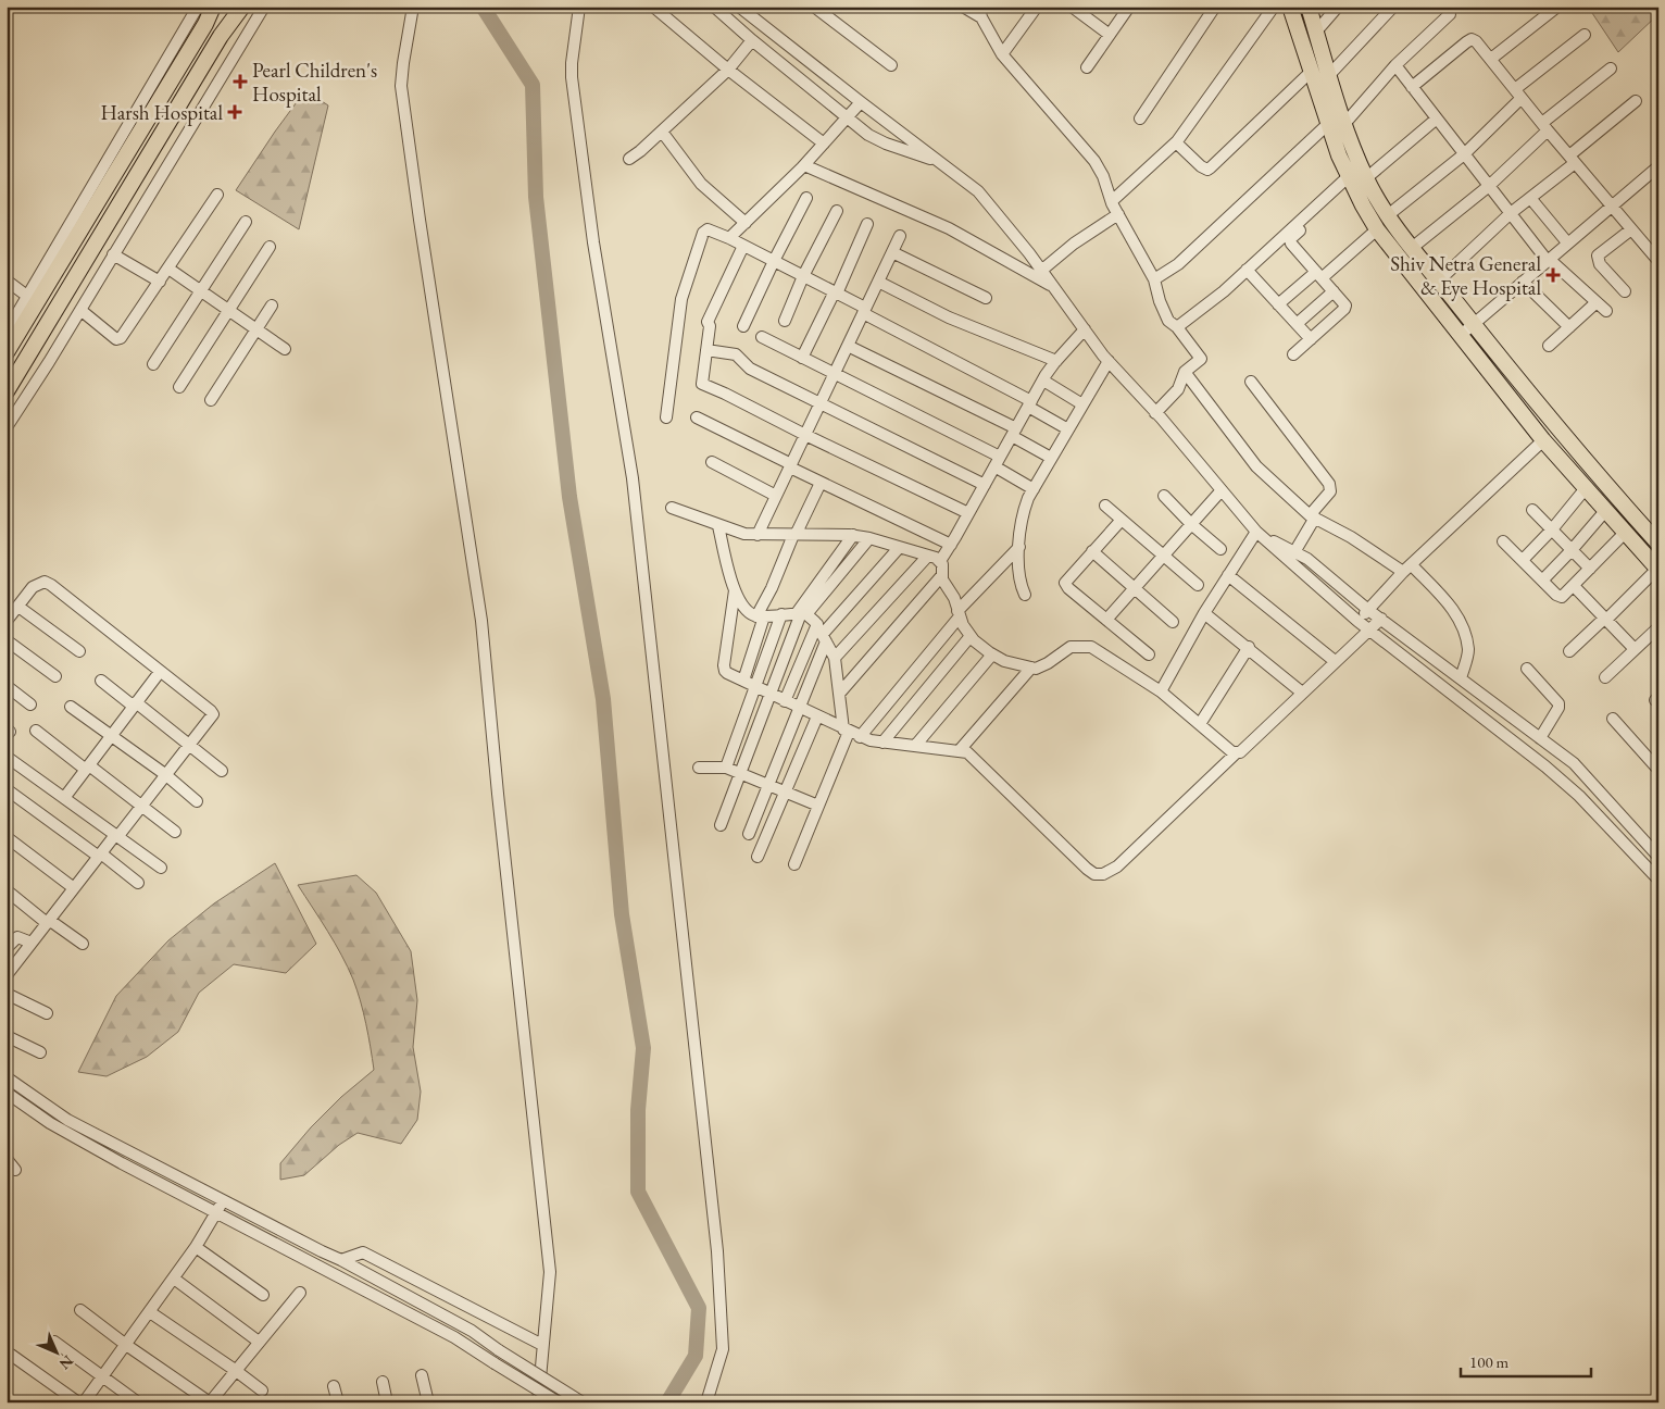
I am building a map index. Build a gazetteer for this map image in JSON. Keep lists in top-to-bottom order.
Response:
{
  "places": {
    "health": ["Pearl Children's Hospital", "Harsh Hospital", "Shiv Netra General & Eye Hospital"]
  },
  "scale_bar": "100 m",
  "north": "bottom right"
}
